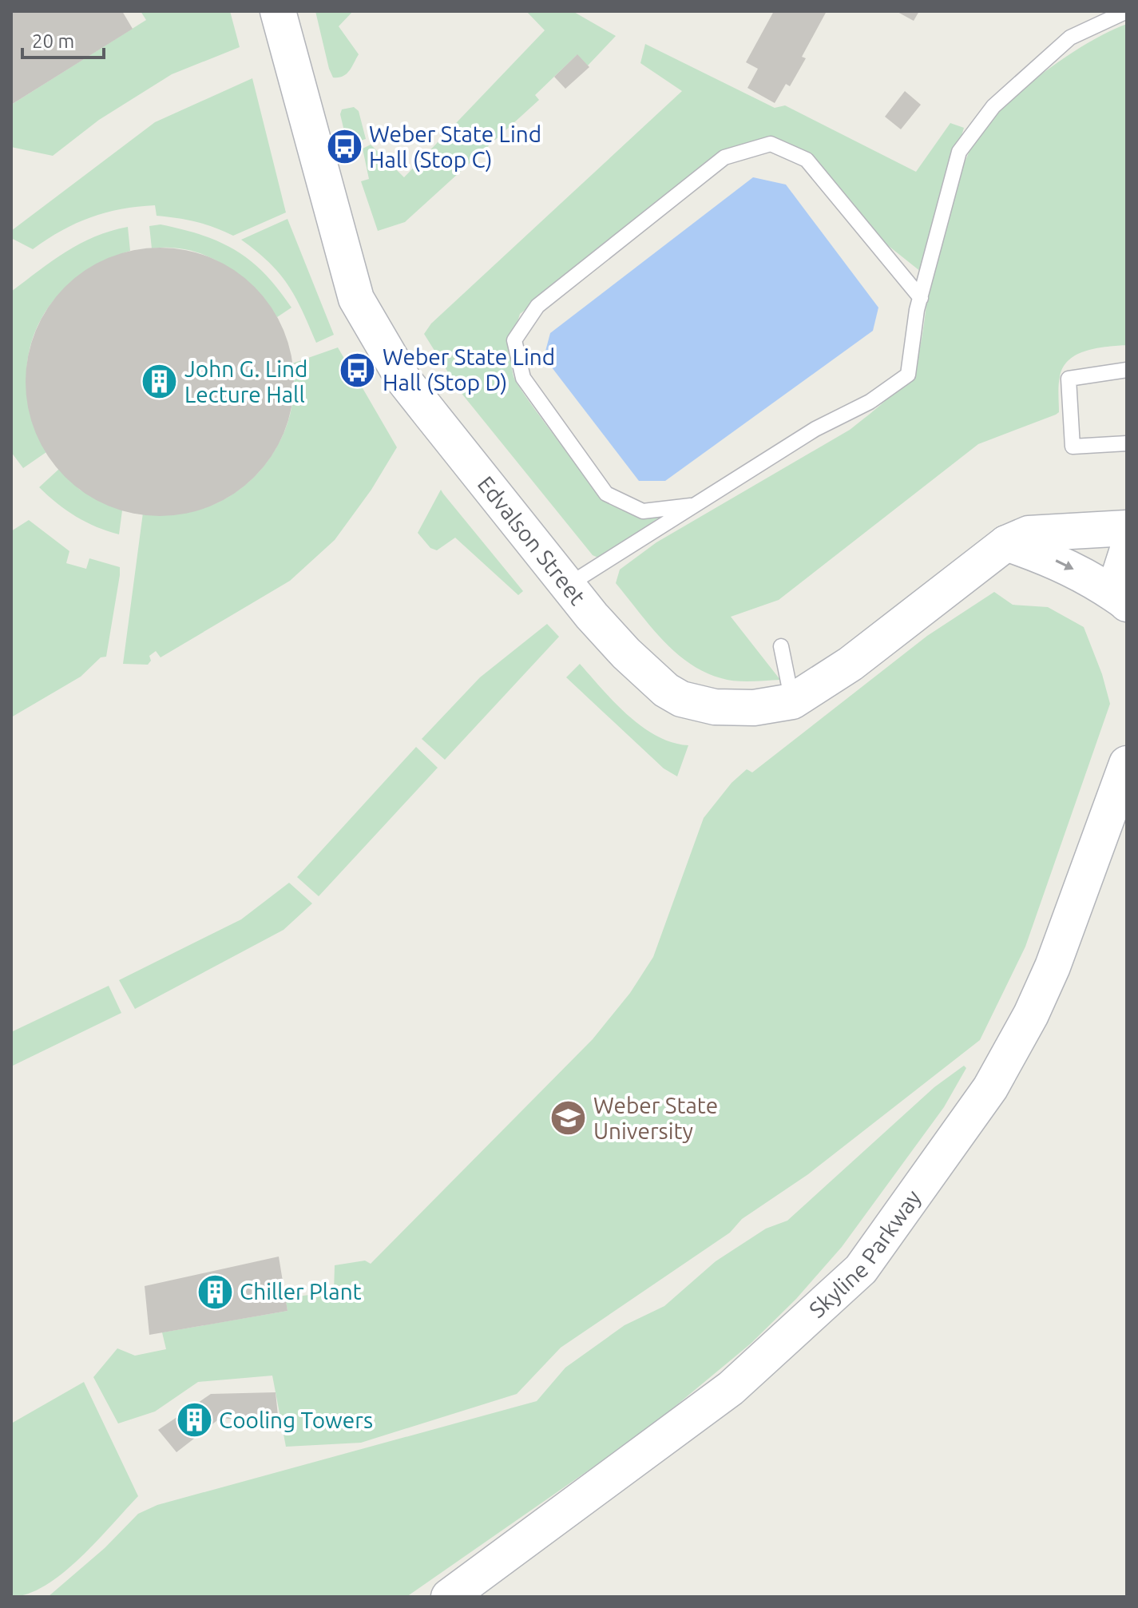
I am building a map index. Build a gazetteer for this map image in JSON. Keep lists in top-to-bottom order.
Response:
{
  "streets": {
    "street": ["Edvalson Street", "Skyline Parkway"]
  },
  "places": {
    "bus stop": ["Weber State Lind Hall (Stop C)", "Weber State Lind Hall (Stop D)"],
    "building": ["John G. Lind Lecture Hall", "Chiller Plant", "Cooling Towers"],
    "school or university": ["Weber State University"]
  },
  "scale_bar": "20 m"
}
